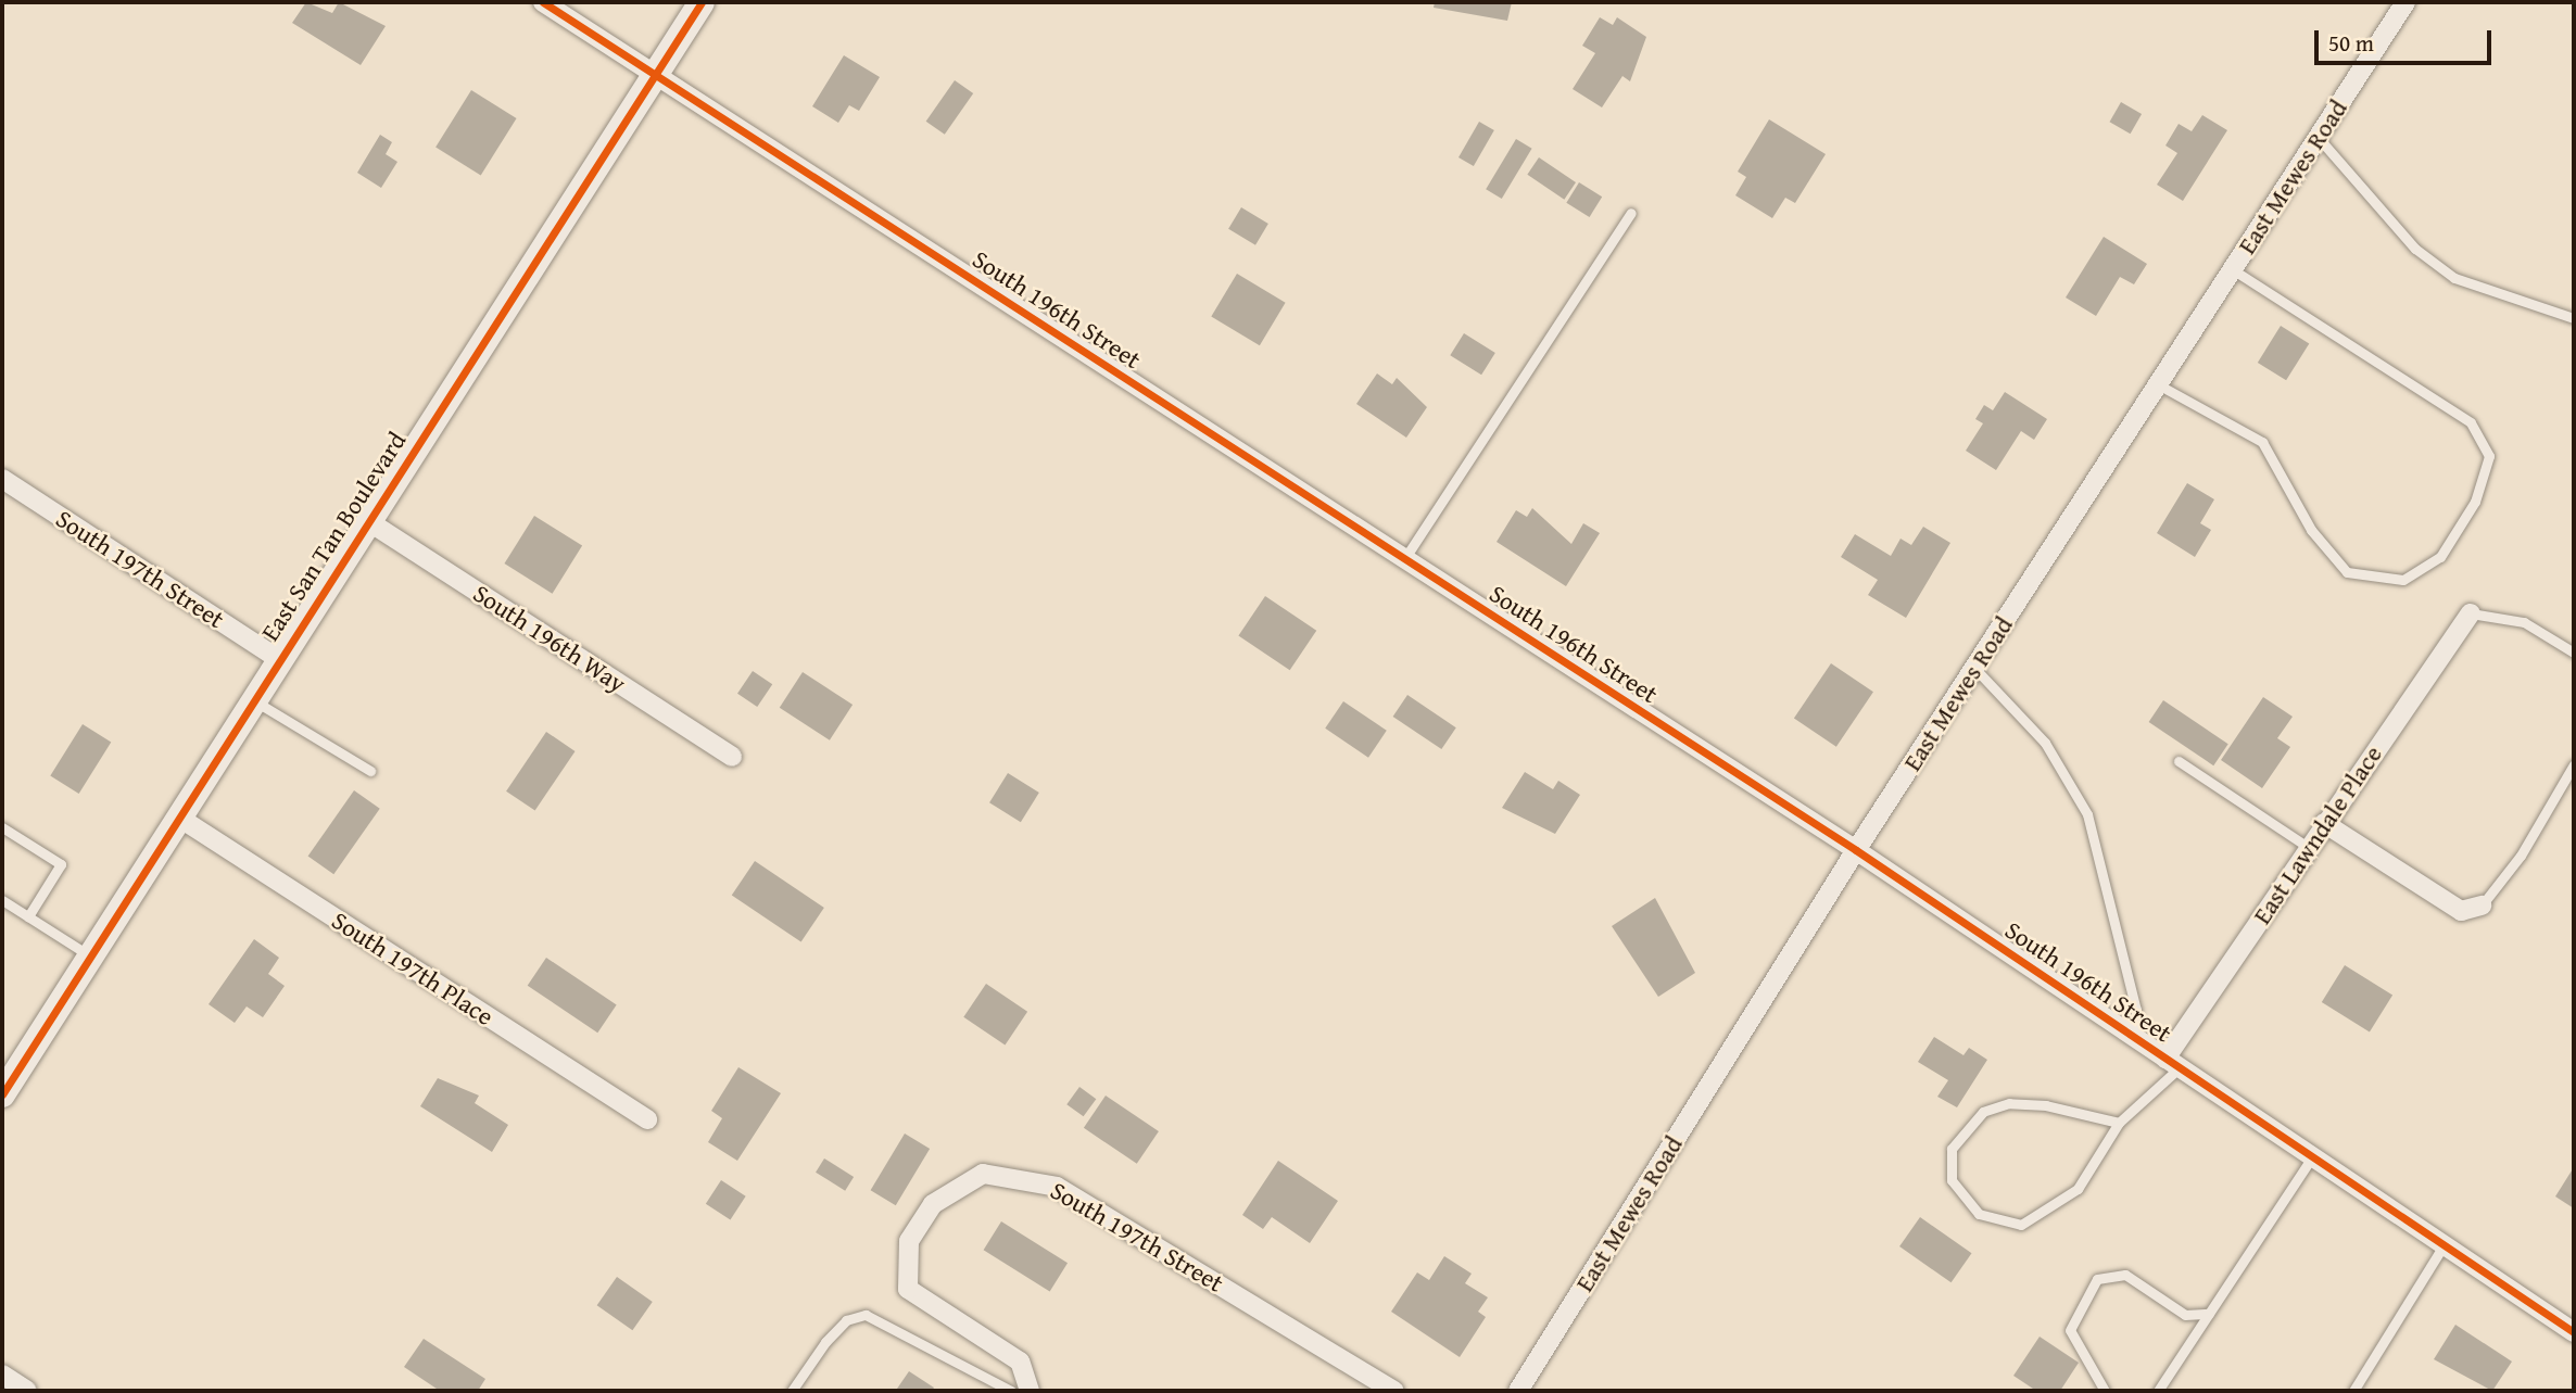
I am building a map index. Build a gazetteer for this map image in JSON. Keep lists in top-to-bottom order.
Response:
{
  "streets": {
    "street": [
      "East Mewes Road",
      "South 196th Street",
      "East San Tan Boulevard",
      "South 197th Street",
      "South 196th Way",
      "East Lawndale Place",
      "South 197th Place"
    ]
  },
  "crossings": [
    ["East Mewes Road", "South 196th Street"],
    ["South 196th Street", "East San Tan Boulevard"],
    ["South 196th Street", "East Lawndale Place"],
    ["East San Tan Boulevard", "South 197th Street"],
    ["East San Tan Boulevard", "South 196th Way"],
    ["East San Tan Boulevard", "South 197th Place"]
  ],
  "scale_bar": "50 m"
}
